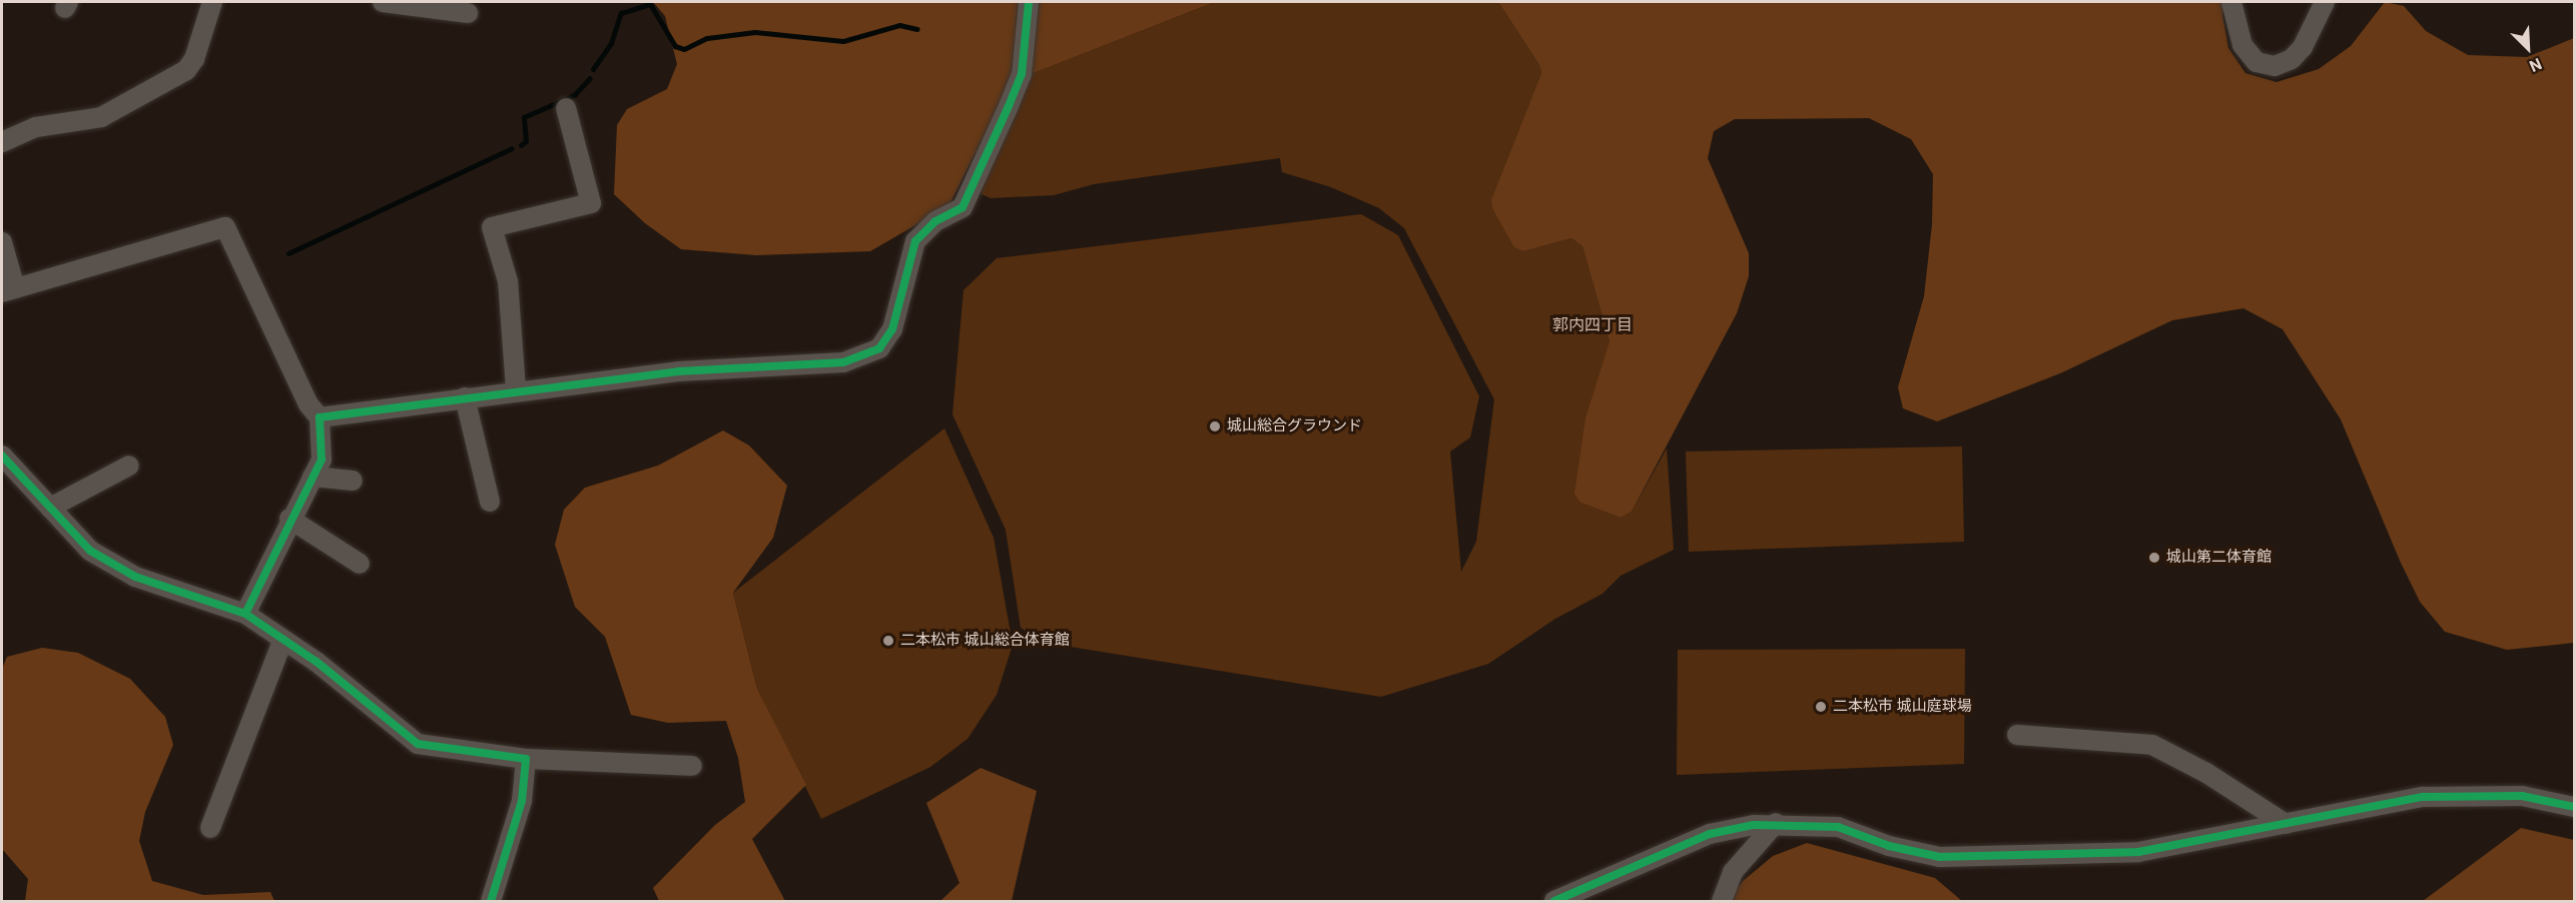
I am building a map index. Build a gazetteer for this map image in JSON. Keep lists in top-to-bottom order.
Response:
{
  "districts": ["郭内四丁目"],
  "places": [
    "城山総合グラウンド",
    "城山第二体育館",
    "二本松市 城山総合体育館",
    "二本松市 城山庭球場"
  ],
  "north": "bottom right"
}
